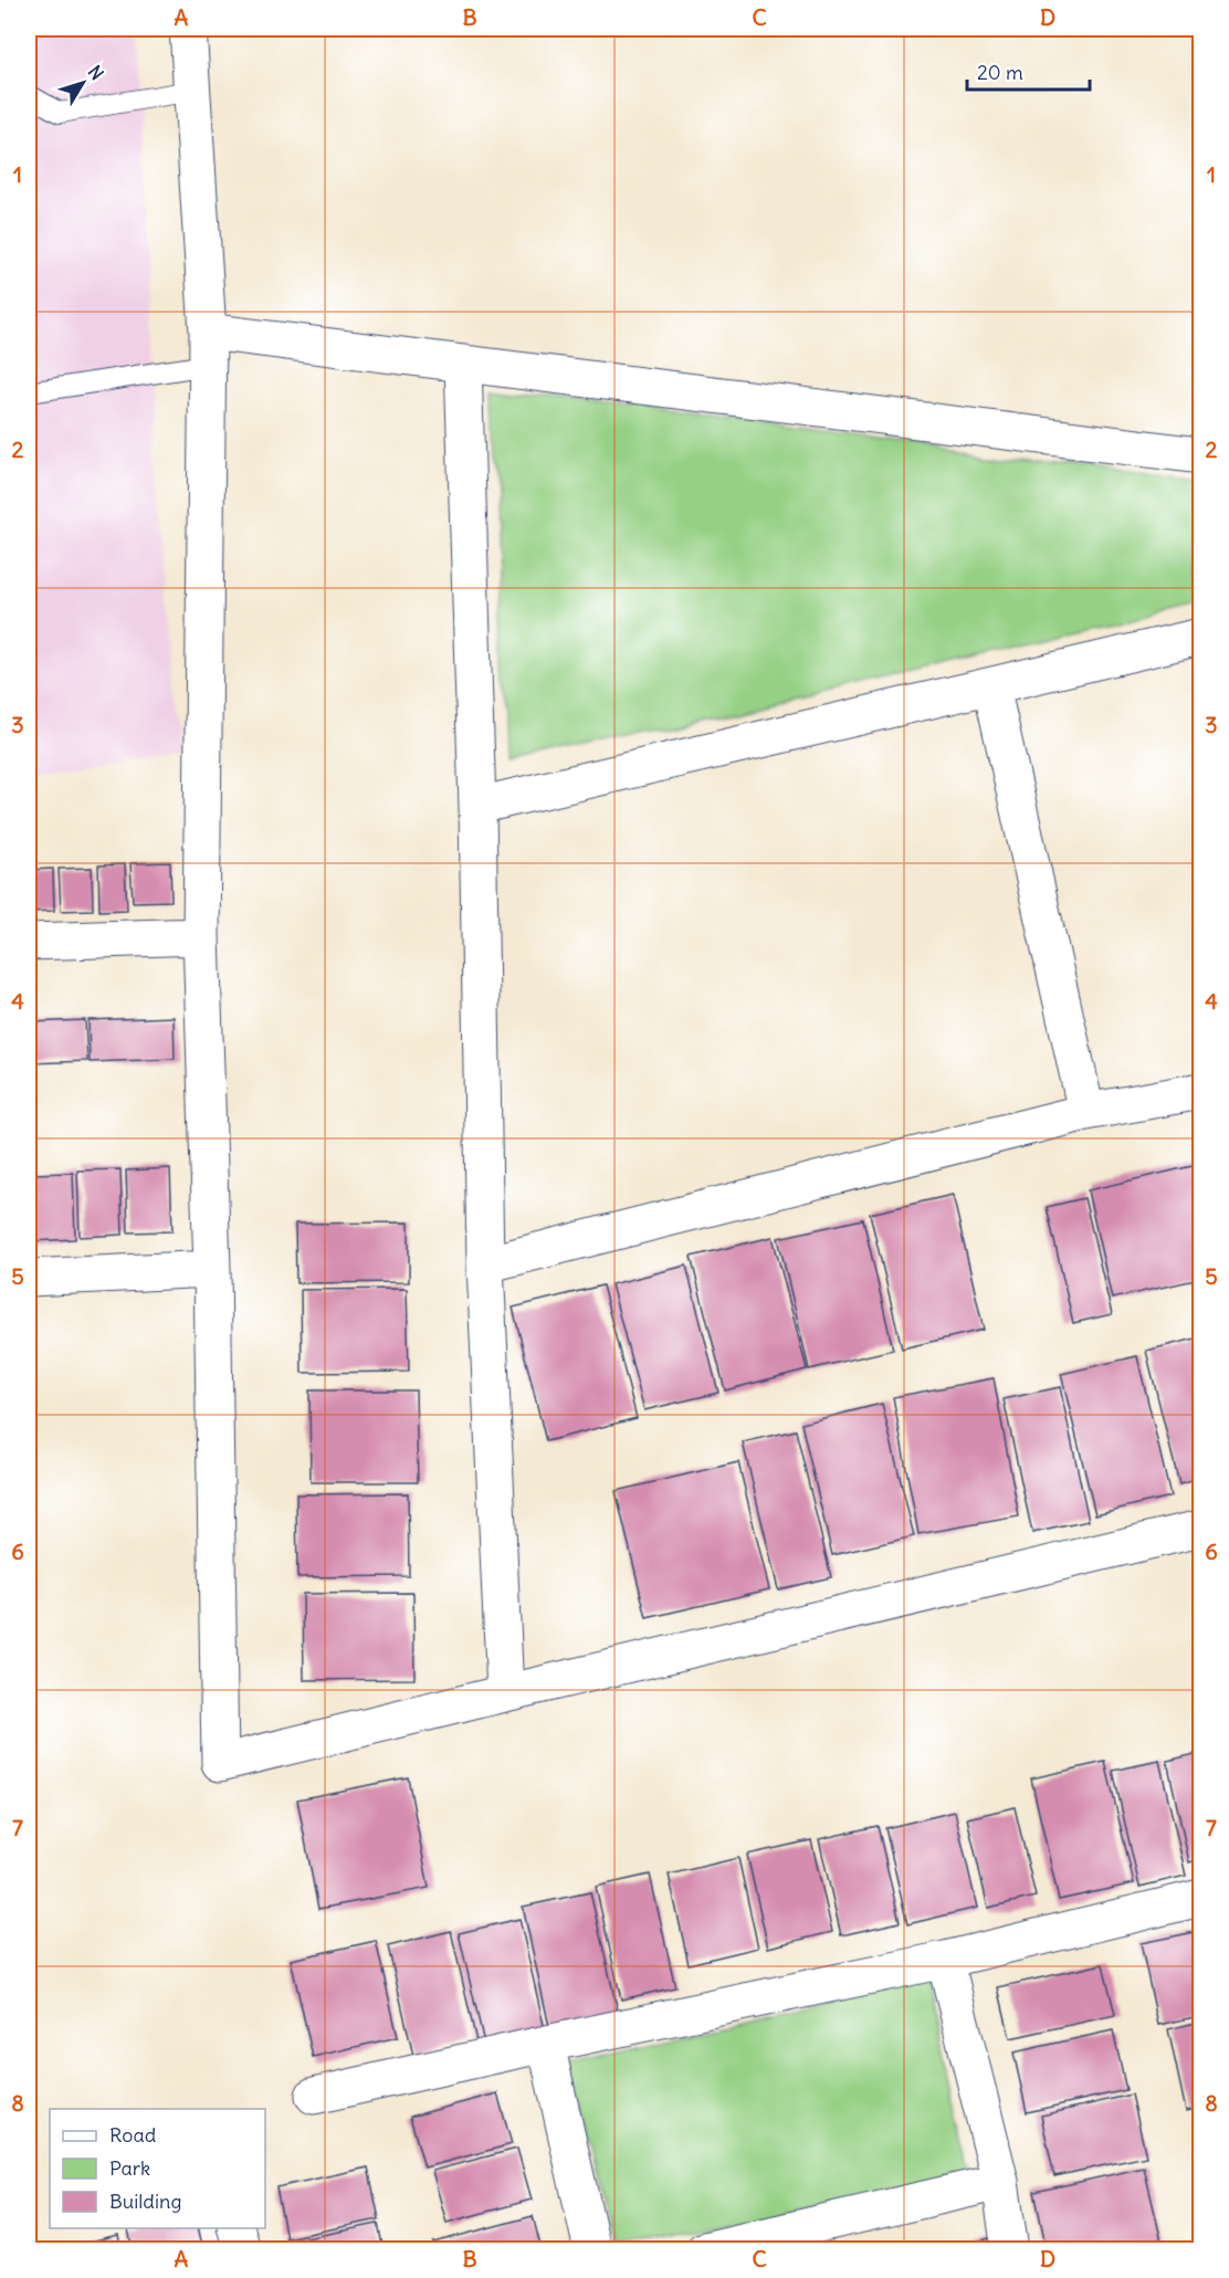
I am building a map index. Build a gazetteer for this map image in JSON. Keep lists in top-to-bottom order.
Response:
{
  "legend": ["Road", "Park", "Building"],
  "scale_bar": "20 m",
  "north": "top right",
  "grid": {
    "columns": [
      "A",
      "B",
      "C",
      "D"
    ],
    "rows": [
      "1",
      "2",
      "3",
      "4",
      "5",
      "6",
      "7",
      "8"
    ]
  }
}
